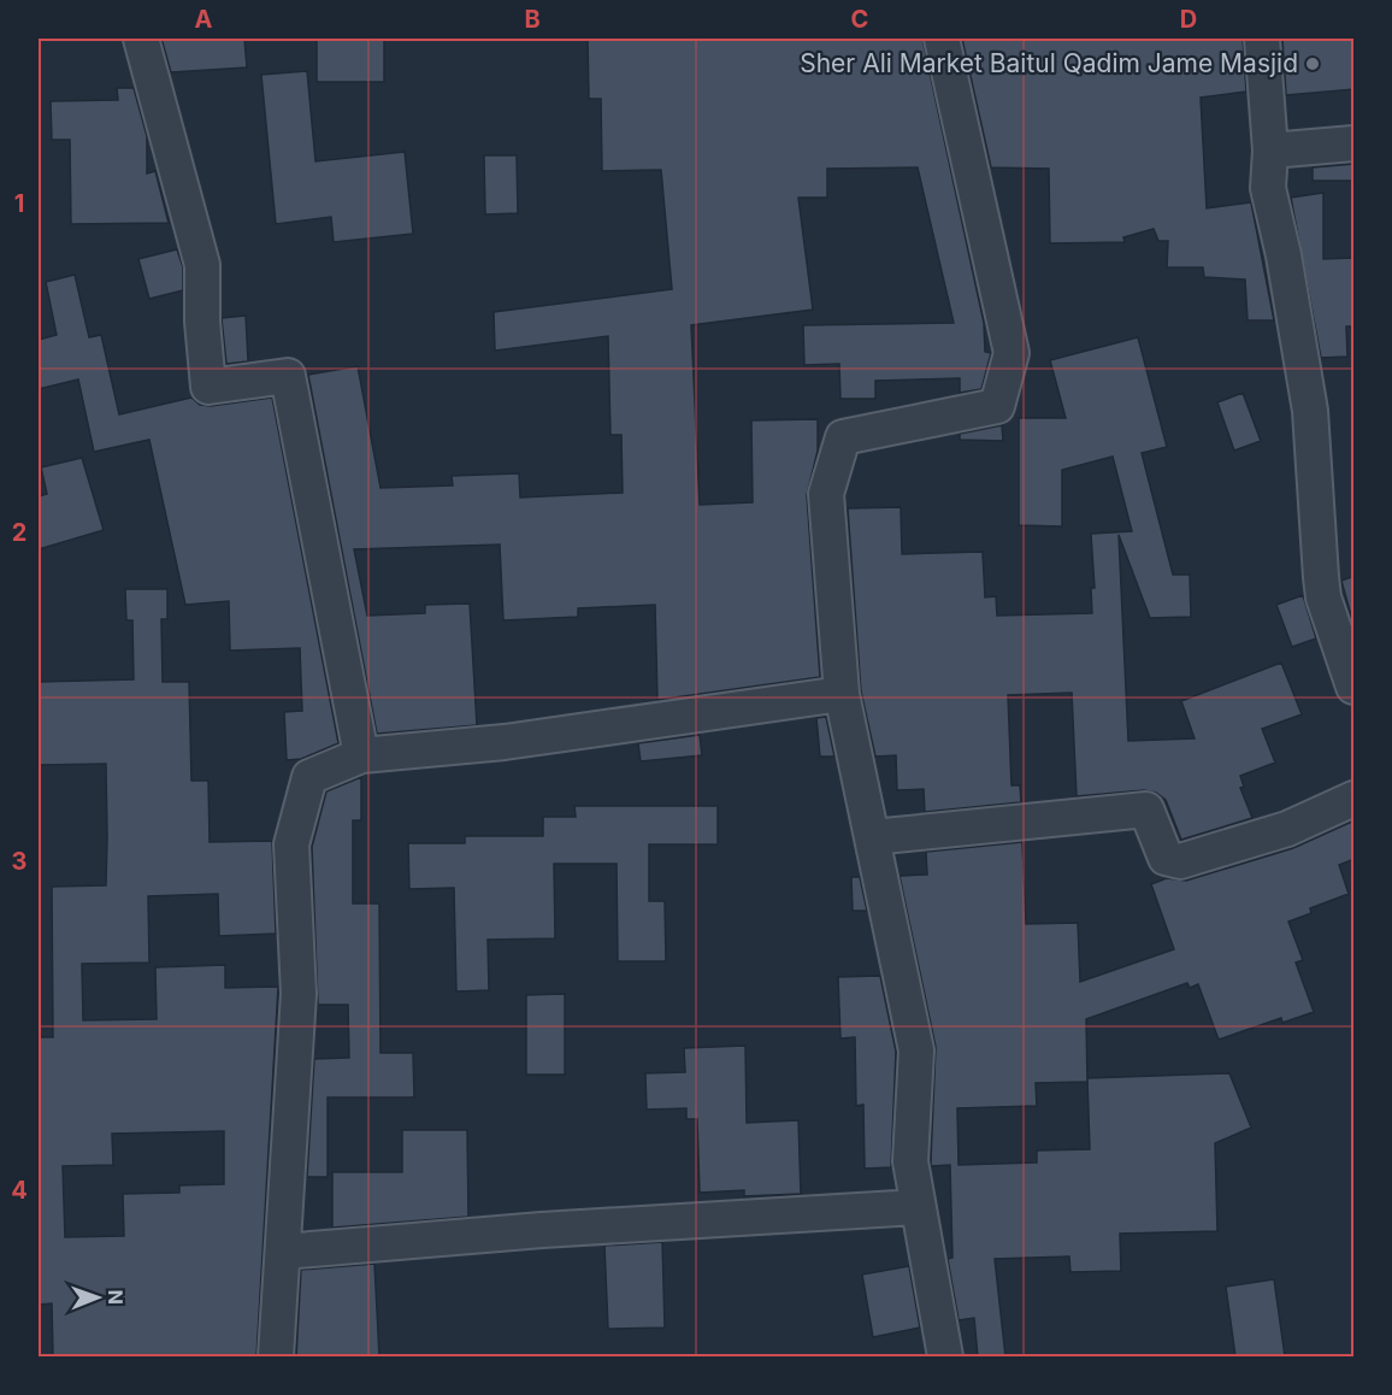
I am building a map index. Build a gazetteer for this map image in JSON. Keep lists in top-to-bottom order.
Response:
{
  "places": ["Sher Ali Market Baitul Qadim Jame Masjid"],
  "north": "right",
  "grid": {
    "columns": [
      "A",
      "B",
      "C",
      "D"
    ],
    "rows": [
      "1",
      "2",
      "3",
      "4"
    ]
  }
}
